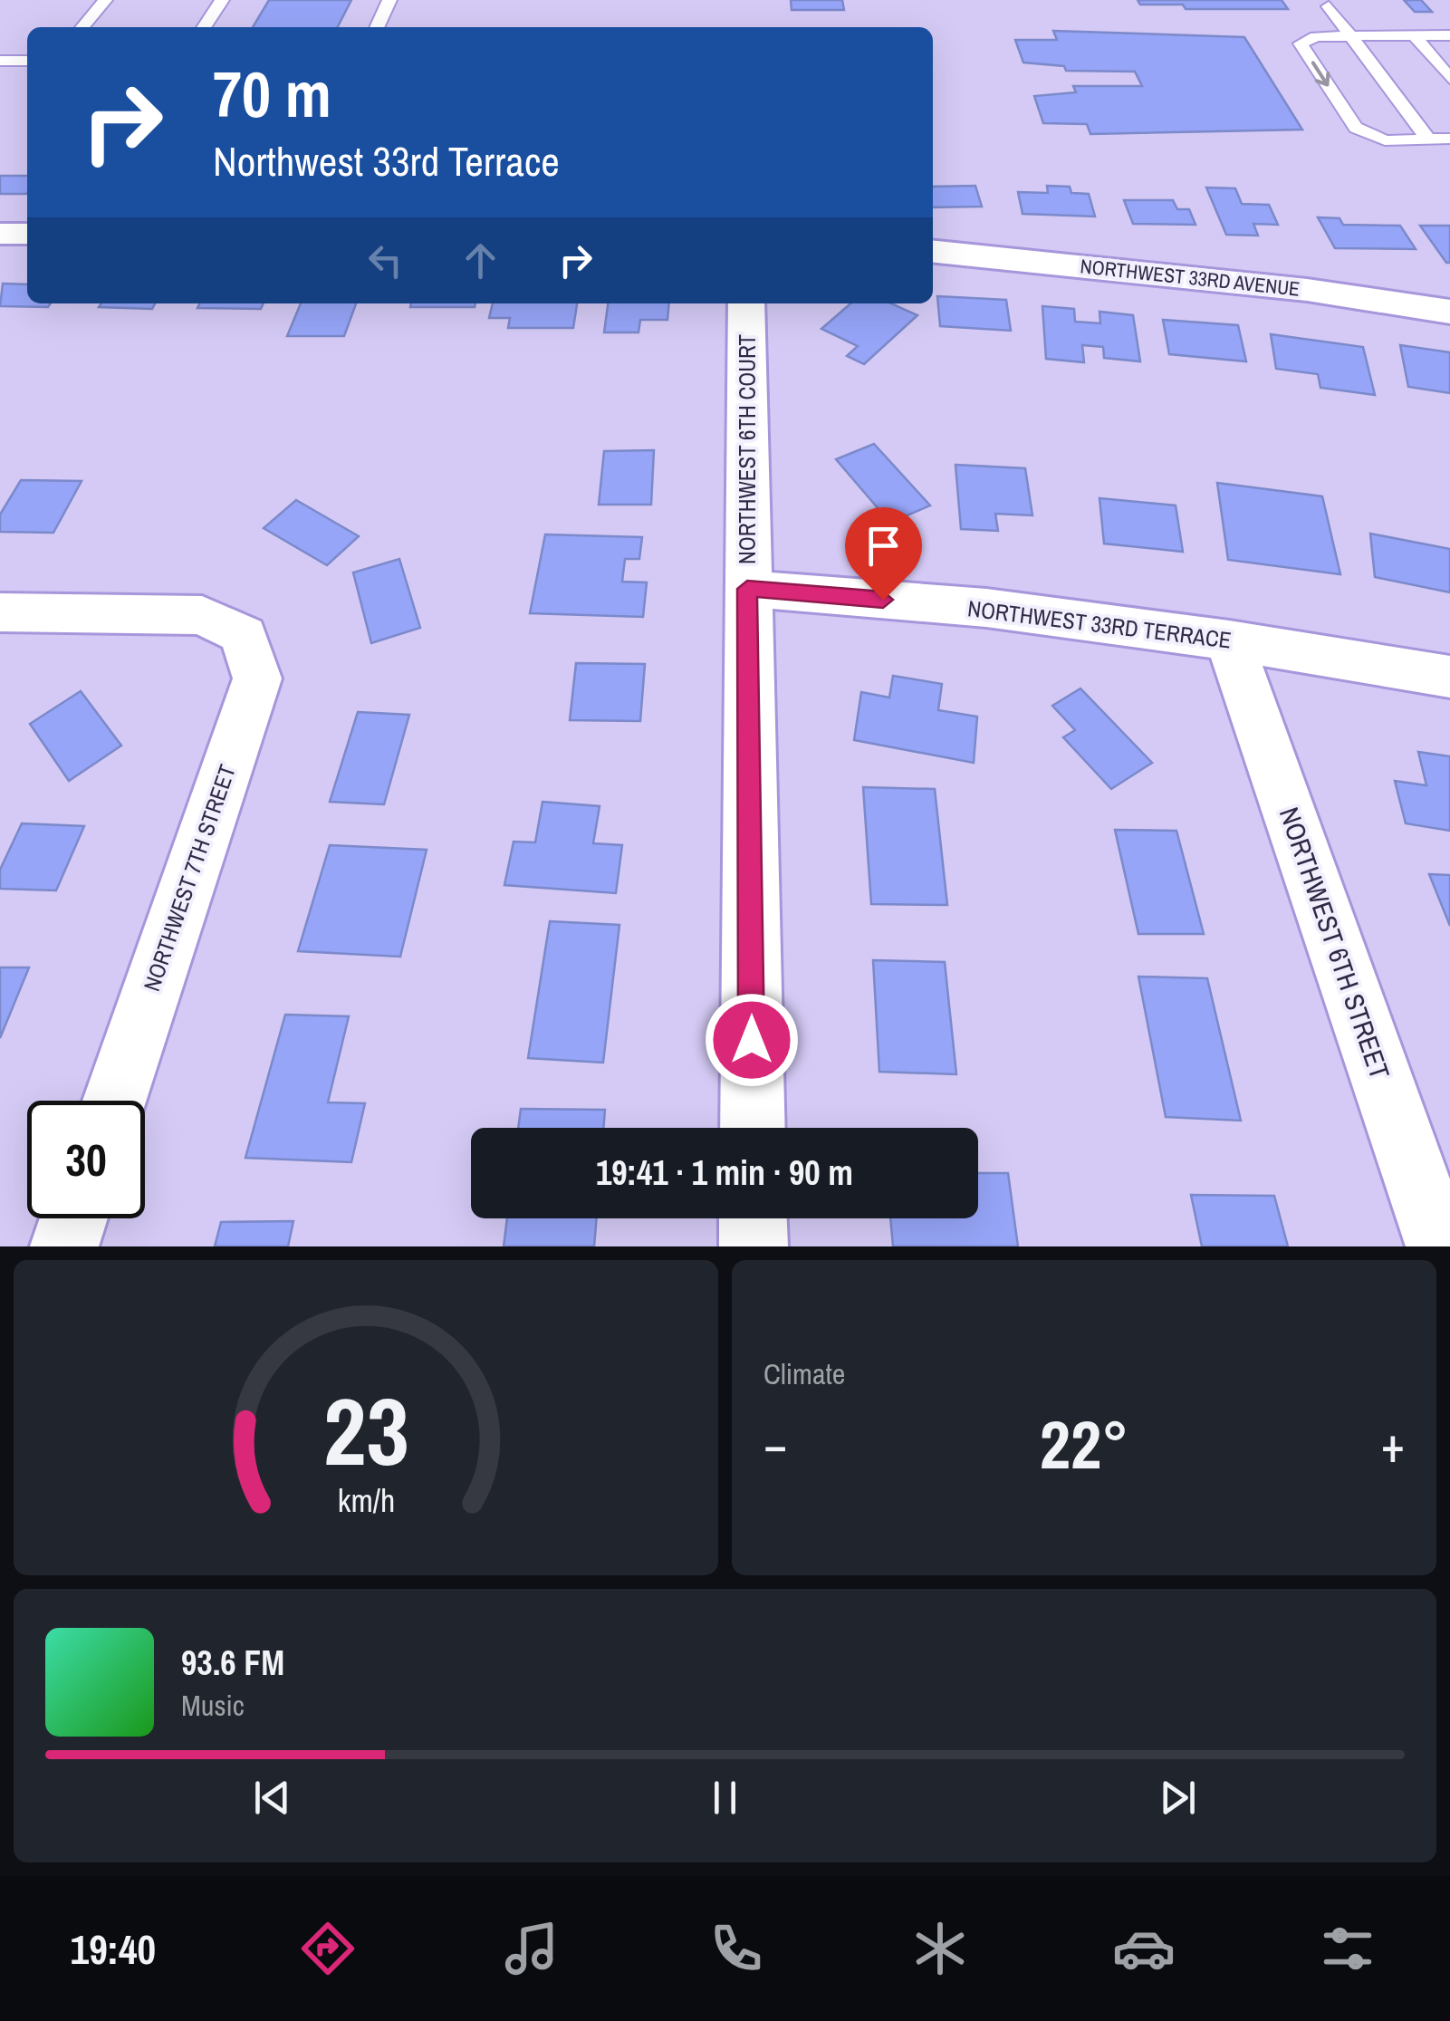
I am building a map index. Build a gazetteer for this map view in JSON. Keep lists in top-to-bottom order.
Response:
{
  "streets": {
    "street": [
      "NORTHWEST 33RD AVENUE",
      "NORTHWEST 6TH COURT",
      "NORTHWEST 33RD TERRACE",
      "NORTHWEST 7TH STREET",
      "NORTHWEST 6TH STREET"
    ]
  },
  "crossings": [
    ["NORTHWEST 6TH COURT", "NORTHWEST 33RD TERRACE"],
    ["NORTHWEST 33RD TERRACE", "NORTHWEST 6TH STREET"]
  ],
  "page": {
    "turn": ["70 m", "Northwest 33rd Terrace"],
    "limit": "30",
    "trip": "19:41 · 1 min · 90 m",
    "tile": "Climate",
    "heat": ["−", "22°", "+"],
    "song": ["93.6 FM", "Music"],
    "tabs": "19:40",
    "gauge": ["23", "km/h"]
  }
}
